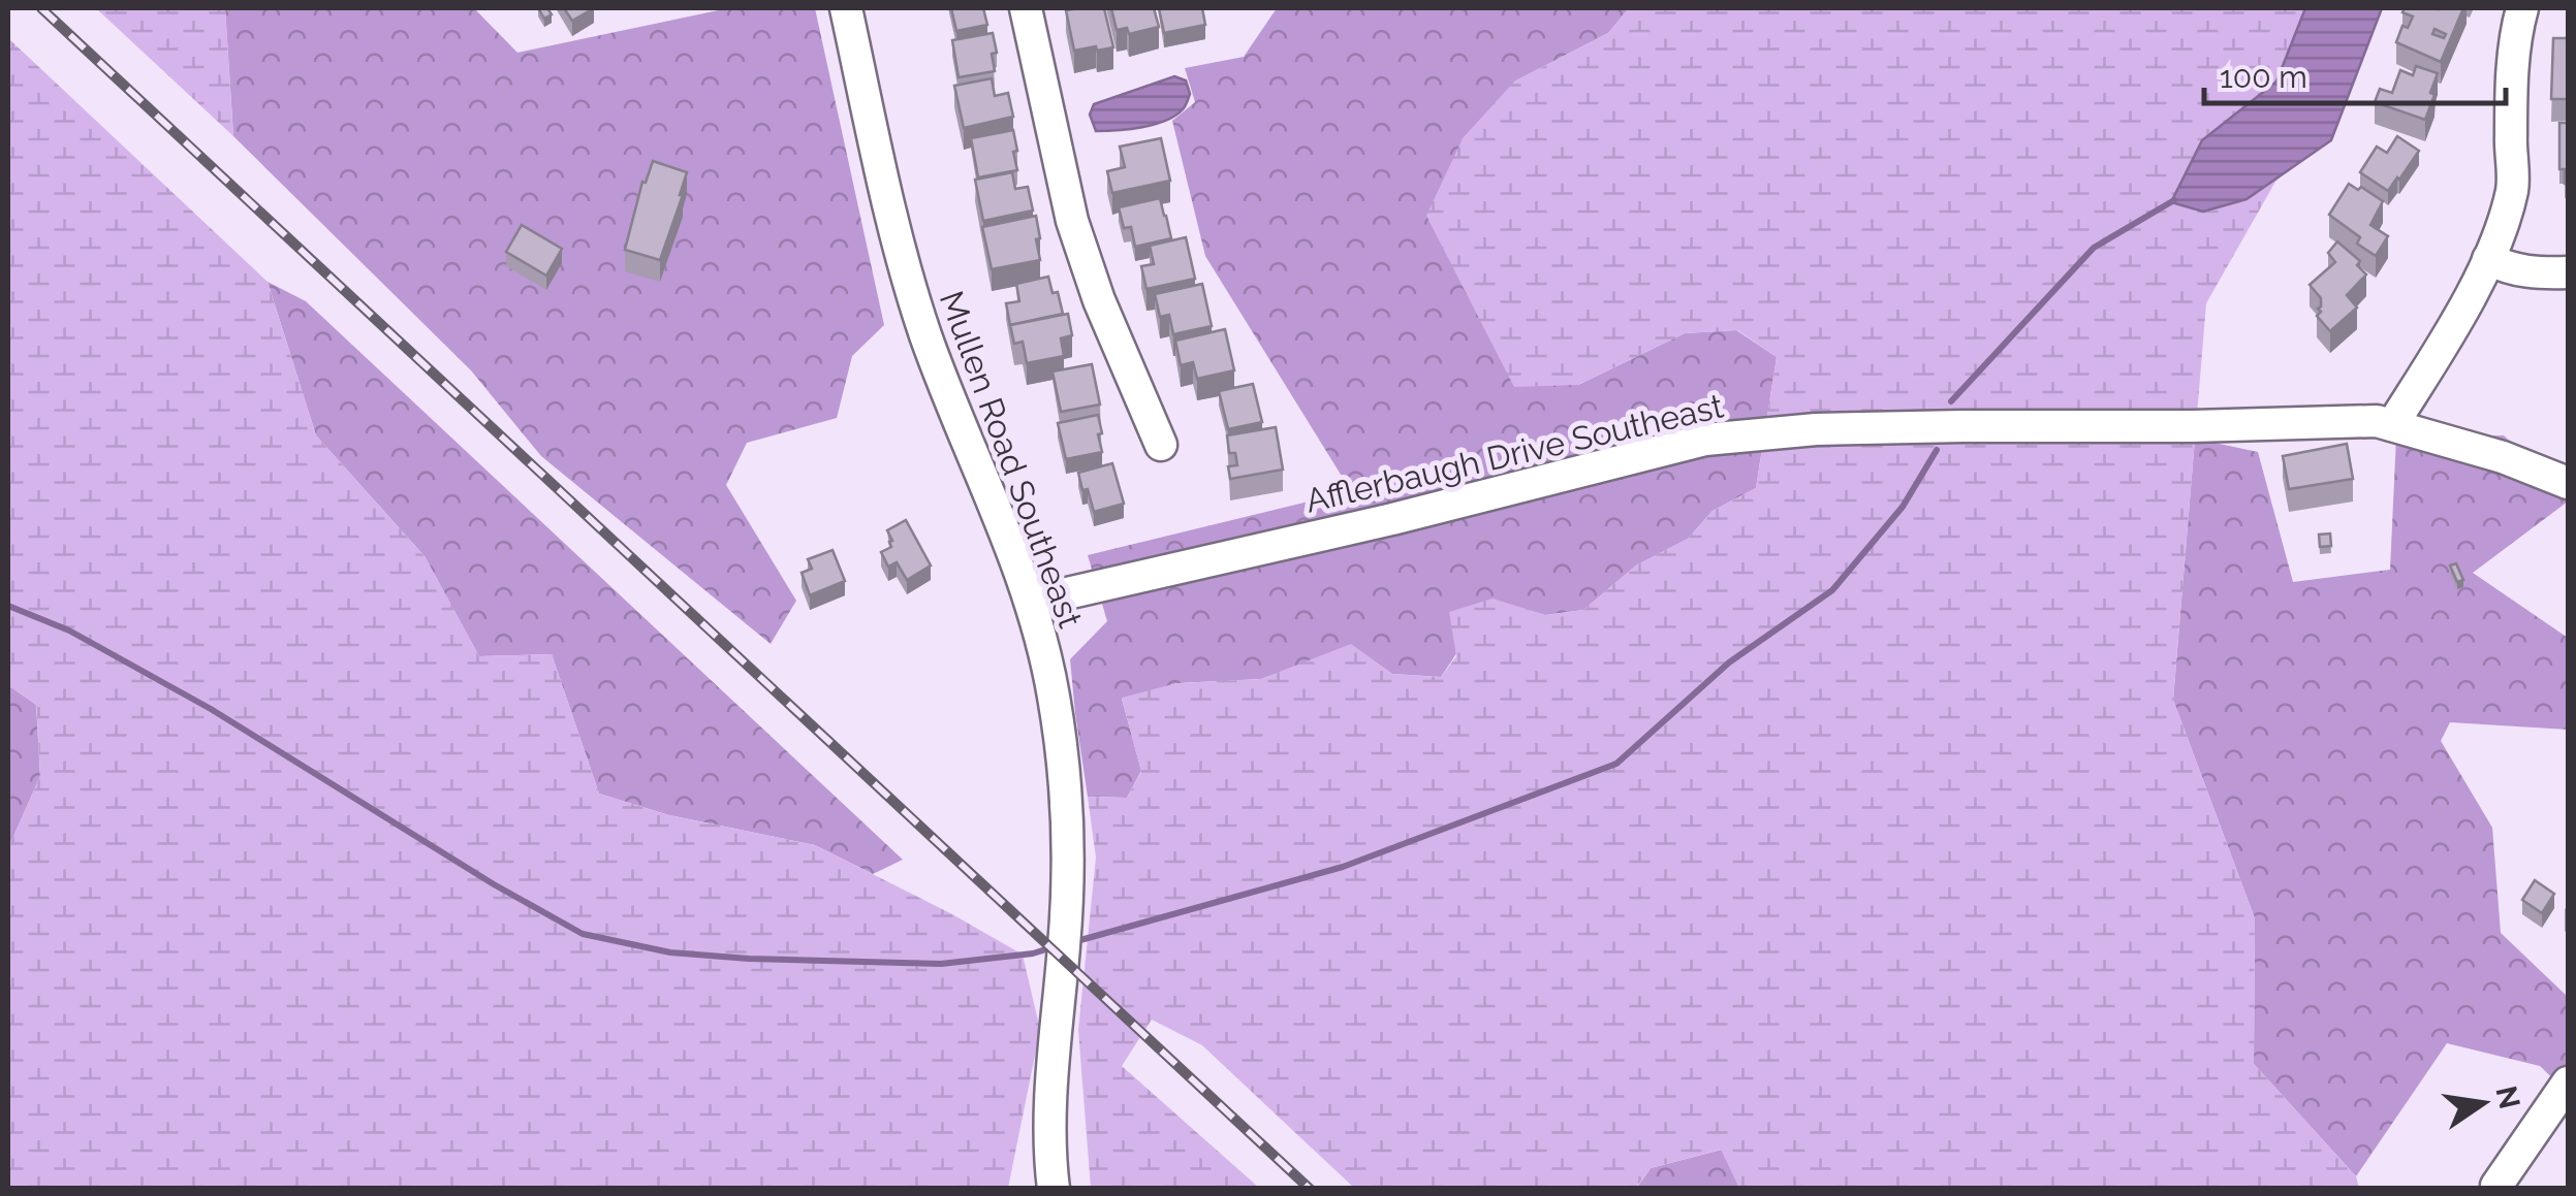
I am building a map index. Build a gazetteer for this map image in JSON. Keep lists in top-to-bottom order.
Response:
{
  "streets": {
    "street": ["Afflerbaugh Drive Southeast", "Mullen Road Southeast"]
  },
  "crossings": [
    ["Afflerbaugh Drive Southeast", "Mullen Road Southeast"]
  ],
  "scale_bar": "100 m",
  "north": "right"
}
